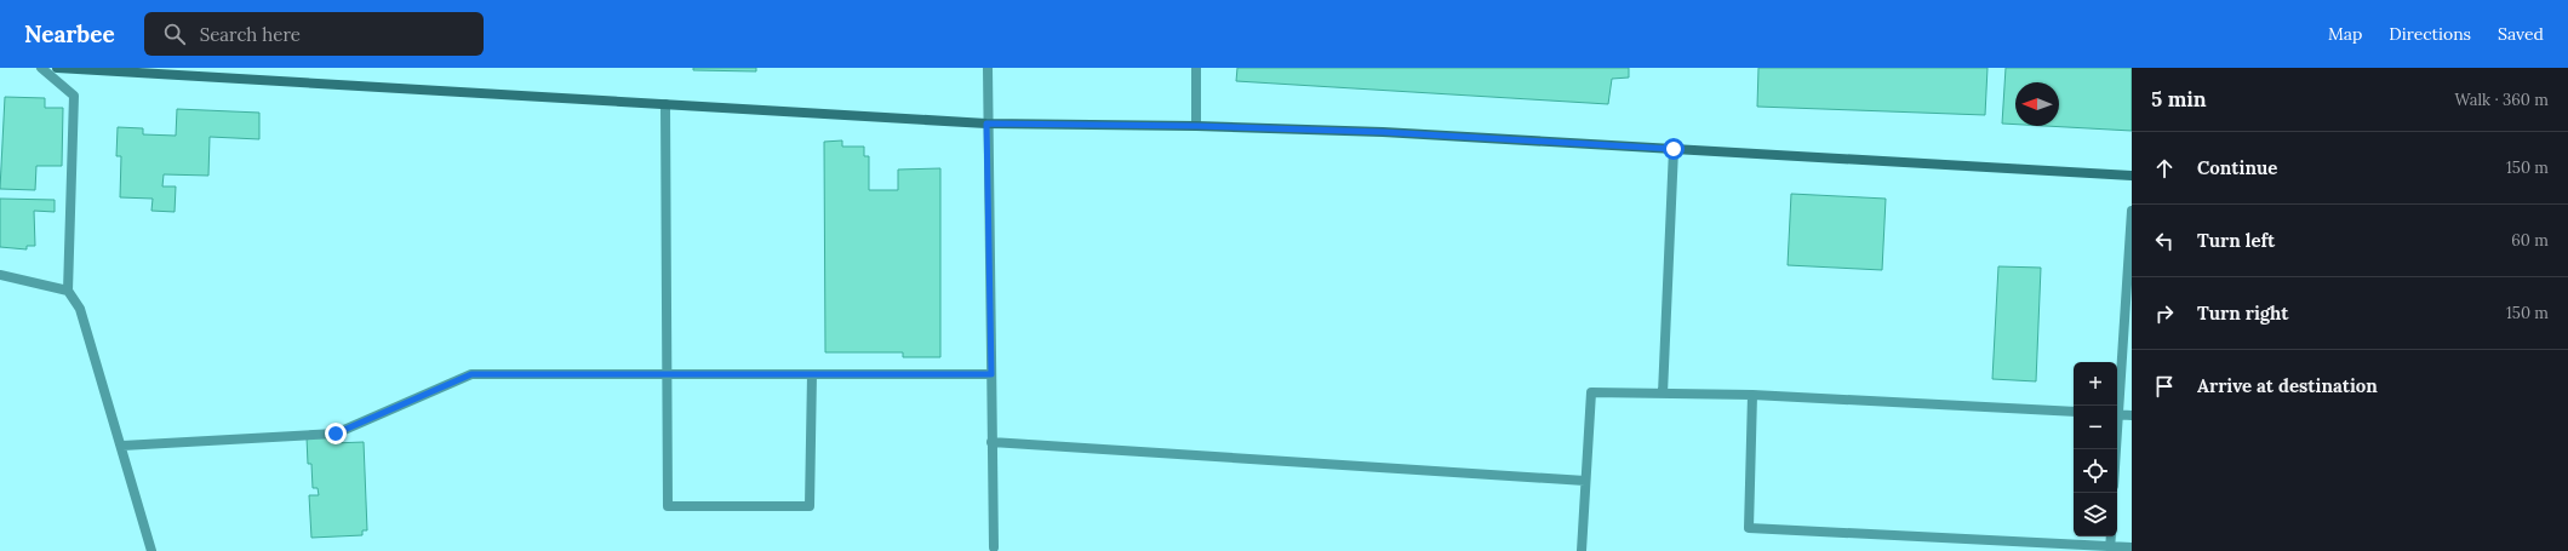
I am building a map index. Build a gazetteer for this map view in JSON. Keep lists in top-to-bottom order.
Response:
{
  "north": "left",
  "page": {
    "header": "Nearbee",
    "search": "Search here",
    "nav": ["Map", "Directions", "Saved"],
    "heading": ["5 min", "Walk · 360 m"],
    "list": [
      ["Continue", "150 m"],
      ["Turn left", "60 m"],
      ["Turn right", "150 m"],
      "Arrive at destination"
    ],
    "map_buttons": ["+", "−"]
  }
}
